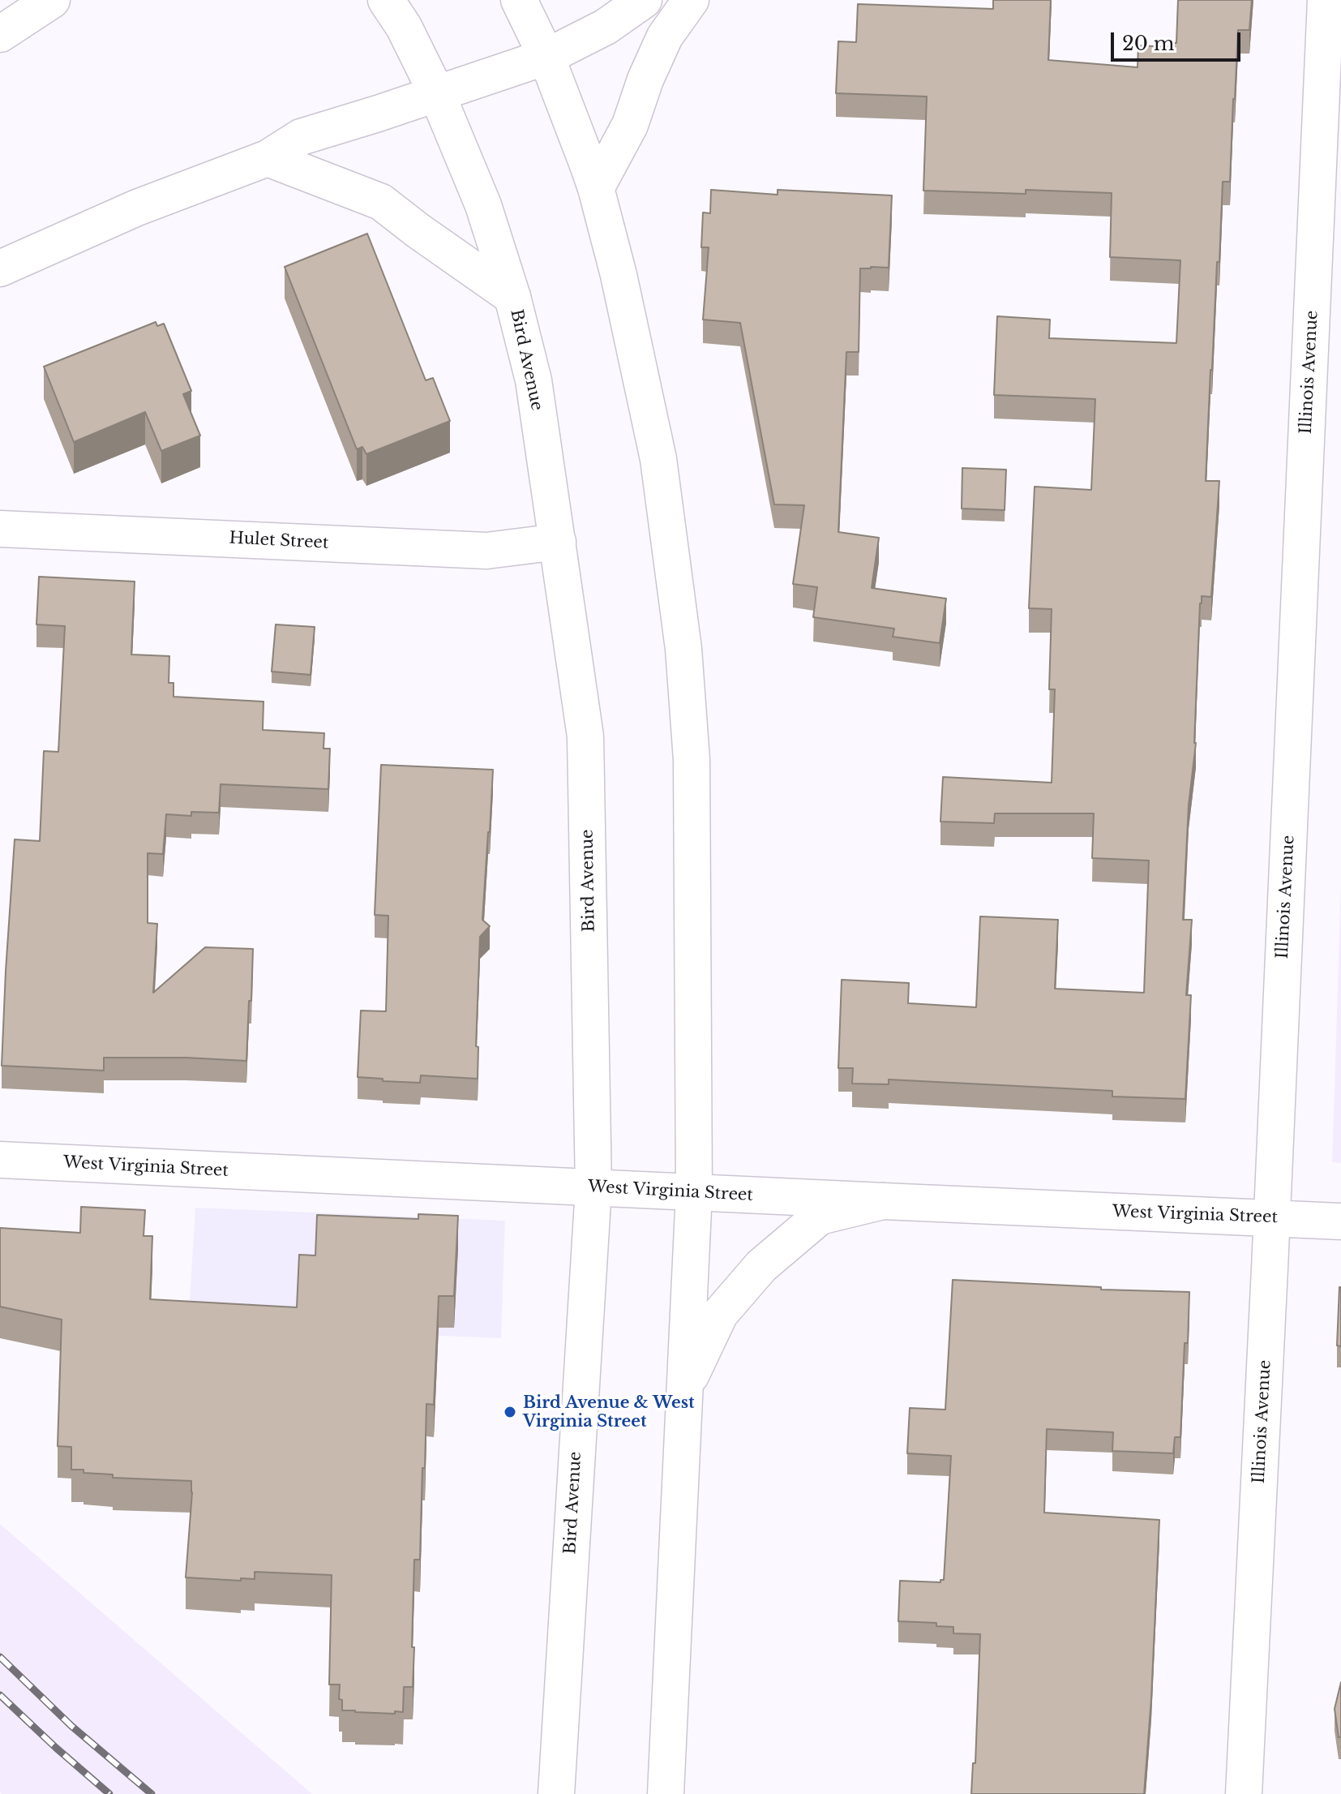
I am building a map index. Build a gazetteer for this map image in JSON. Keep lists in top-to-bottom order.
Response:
{
  "streets": {
    "main road": [
      "Bird Avenue",
      "Illinois Avenue",
      "Hulet Street",
      "West Virginia Street"
    ]
  },
  "crossings": [
    ["Bird Avenue", "Hulet Street"],
    ["Bird Avenue", "West Virginia Street"],
    ["Illinois Avenue", "West Virginia Street"]
  ],
  "places": ["Bird Avenue & West Virginia Street"],
  "scale_bar": "20 m"
}
